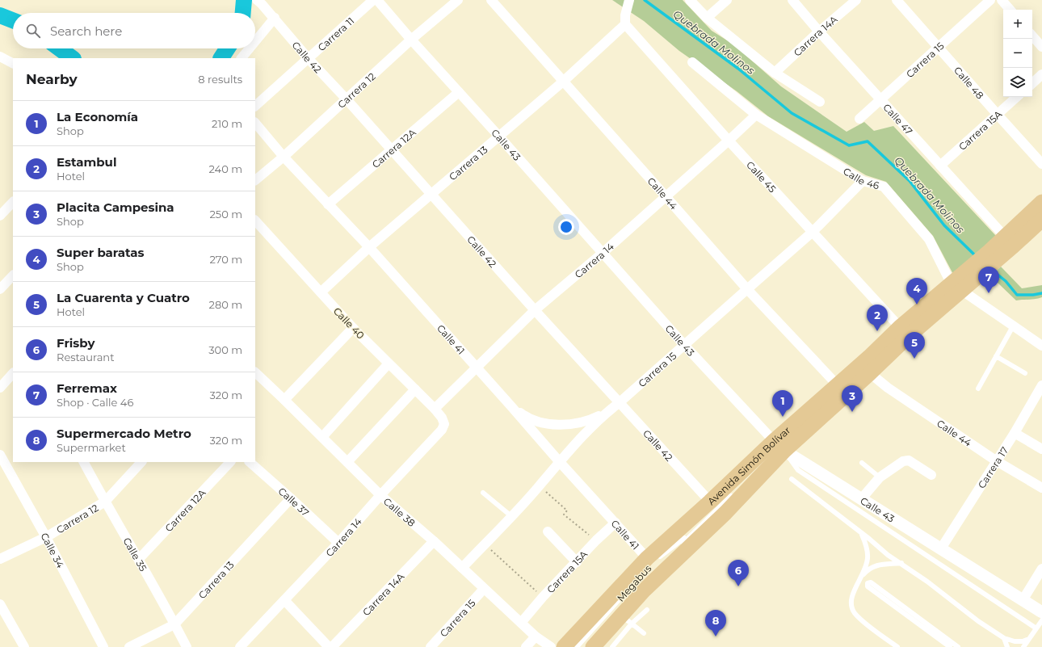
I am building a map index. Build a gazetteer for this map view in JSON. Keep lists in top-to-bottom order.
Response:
{
  "streets": {
    "main road": ["Avenida Simón Bolívar"],
    "street": [
      "Carrera 11",
      "Carrera 14A",
      "Calle 42",
      "Carrera 15",
      "Calle 48",
      "Carrera 12",
      "Calle 47",
      "Carrera 15A",
      "Calle 43",
      "Carrera 12A",
      "Carrera 13",
      "Calle 46",
      "Calle 45",
      "Calle 44",
      "Carrera 14",
      "Calle 40",
      "Calle 41",
      "Carrera 17",
      "Calle 37",
      "Calle 38",
      "Calle 34",
      "Calle 35"
    ],
    "lane": ["Megabus"]
  },
  "crossings": [
    ["Carrera 11", "Calle 42"],
    ["Carrera 14A", "Calle 47"],
    ["Carrera 14A", "Calle 38"],
    ["Calle 42", "Carrera 15"],
    ["Calle 42", "Carrera 12"],
    ["Calle 42", "Carrera 12A"],
    ["Calle 42", "Carrera 13"],
    ["Calle 42", "Carrera 14"],
    ["Calle 42", "Avenida Simón Bolívar"],
    ["Carrera 15", "Calle 48"],
    ["Carrera 15", "Calle 47"],
    ["Carrera 15", "Calle 43"],
    ["Carrera 15", "Calle 46"],
    ["Carrera 15", "Calle 45"],
    ["Carrera 15", "Calle 44"],
    ["Carrera 15", "Calle 41"],
    ["Carrera 15", "Calle 38"],
    ["Calle 48", "Carrera 15A"],
    ["Carrera 12", "Calle 43"],
    ["Carrera 12", "Calle 41"],
    ["Carrera 12", "Calle 34"],
    ["Carrera 12", "Calle 35"],
    ["Calle 47", "Carrera 15A"],
    ["Calle 47", "Avenida Simón Bolívar"],
    ["Carrera 15A", "Calle 41"],
    ["Carrera 15A", "Calle 38"],
    ["Calle 43", "Carrera 12A"],
    ["Calle 43", "Carrera 13"],
    ["Calle 43", "Carrera 14"],
    ["Calle 43", "Avenida Simón Bolívar"],
    ["Calle 43", "Carrera 17"],
    ["Carrera 12A", "Calle 41"],
    ["Carrera 12A", "Calle 35"],
    ["Carrera 13", "Calle 45"],
    ["Carrera 13", "Calle 44"],
    ["Carrera 13", "Calle 40"],
    ["Carrera 13", "Calle 41"],
    ["Carrera 13", "Calle 37"],
    ["Carrera 13", "Calle 35"],
    ["Calle 46", "Carrera 14"],
    ["Calle 46", "Avenida Simón Bolívar"],
    ["Calle 45", "Carrera 14"],
    ["Calle 45", "Avenida Simón Bolívar"],
    ["Calle 44", "Carrera 14"],
    ["Calle 44", "Avenida Simón Bolívar"],
    ["Calle 44", "Carrera 17"],
    ["Carrera 14", "Calle 40"],
    ["Carrera 14", "Calle 41"],
    ["Carrera 14", "Calle 37"],
    ["Carrera 14", "Calle 38"],
    ["Calle 41", "Avenida Simón Bolívar"],
    ["Calle 41", "Megabus"],
    ["Avenida Simón Bolívar", "Megabus"]
  ],
  "water": ["Quebrada Molinos"],
  "page": {
    "map_buttons": ["+", "−"],
    "search": "Search here",
    "heading": ["Nearby", "8 results"],
    "list": [
      {
        "mark": "1",
        "name": "La Economía",
        "note": "Shop",
        "value": "210 m"
      },
      {
        "mark": "2",
        "name": "Estambul",
        "note": "Hotel",
        "value": "240 m"
      },
      {
        "mark": "3",
        "name": "Placita Campesina",
        "note": "Shop",
        "value": "250 m"
      },
      {
        "mark": "4",
        "name": "Super baratas",
        "note": "Shop",
        "value": "270 m"
      },
      {
        "mark": "5",
        "name": "La Cuarenta y Cuatro",
        "note": "Hotel",
        "value": "280 m"
      },
      {
        "mark": "6",
        "name": "Frisby",
        "note": "Restaurant",
        "value": "300 m"
      },
      {
        "mark": "7",
        "name": "Ferremax",
        "note": "Shop · Calle 46",
        "value": "320 m"
      },
      {
        "mark": "8",
        "name": "Supermercado Metro",
        "note": "Supermarket",
        "value": "320 m"
      }
    ],
    "pins": [
      "7",
      "4",
      "2",
      "5",
      "3",
      "1",
      "6",
      "8"
    ]
  }
}
